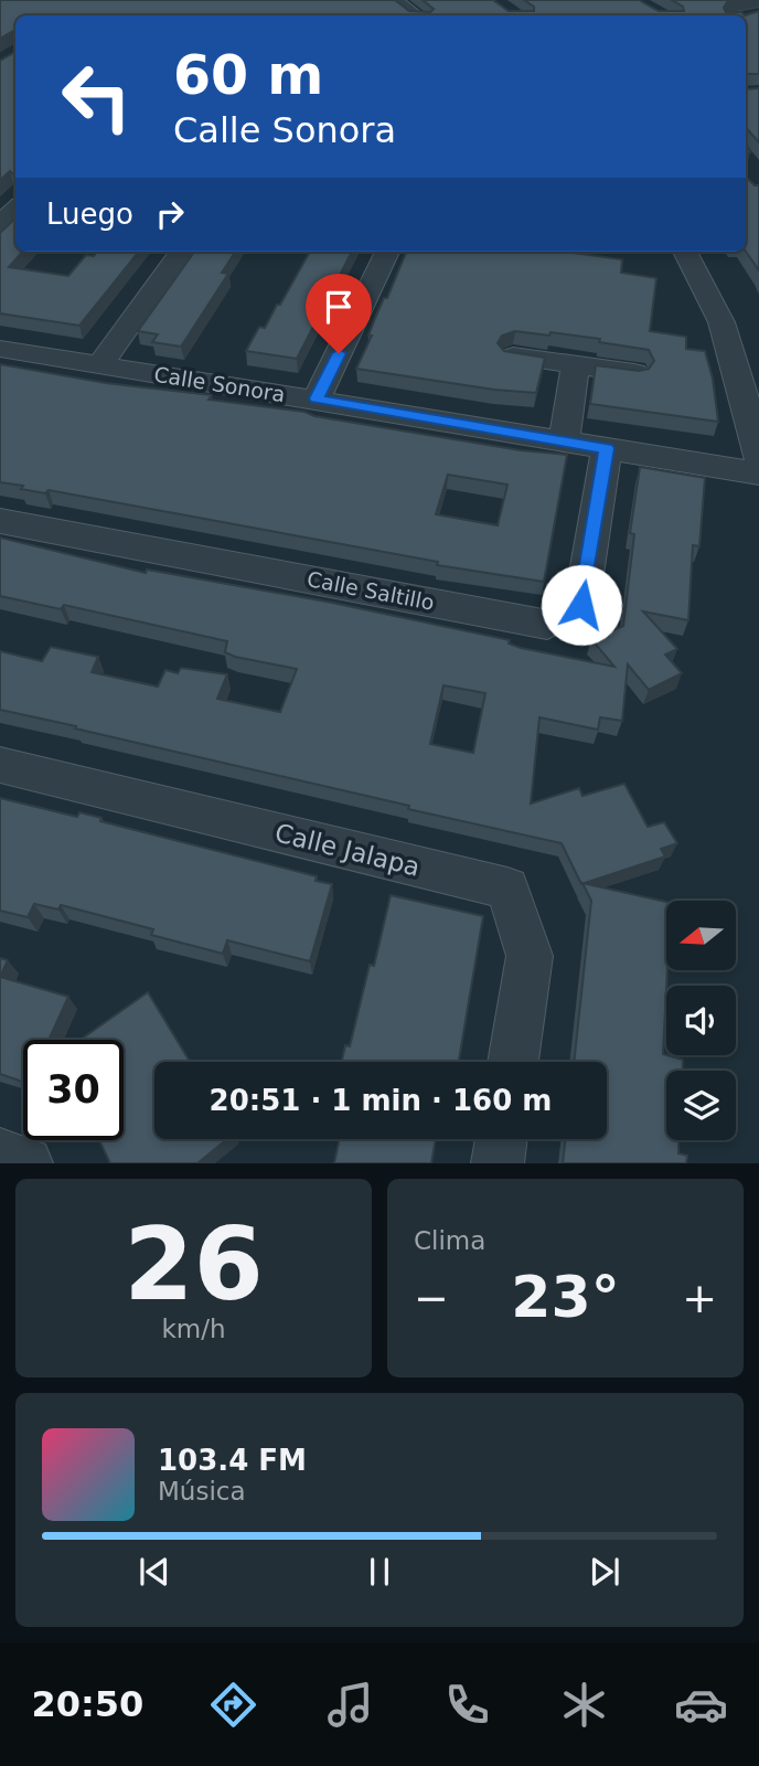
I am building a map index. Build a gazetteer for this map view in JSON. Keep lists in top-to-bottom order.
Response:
{
  "streets": {
    "street": ["Calle Sonora", "Calle Saltillo", "Calle Jalapa"]
  },
  "crossings": [
    ["Calle Sonora", "Calle Saltillo"]
  ],
  "north": "left",
  "page": {
    "turn": ["60 m", "Calle Sonora"],
    "then": "Luego",
    "limit": "30",
    "trip": "20:51 · 1 min · 160 m",
    "tile": [
      ["26", "km/h"],
      "Clima"
    ],
    "heat": ["−", "23°", "+"],
    "song": ["103.4 FM", "Música"],
    "tabs": "20:50"
  }
}
